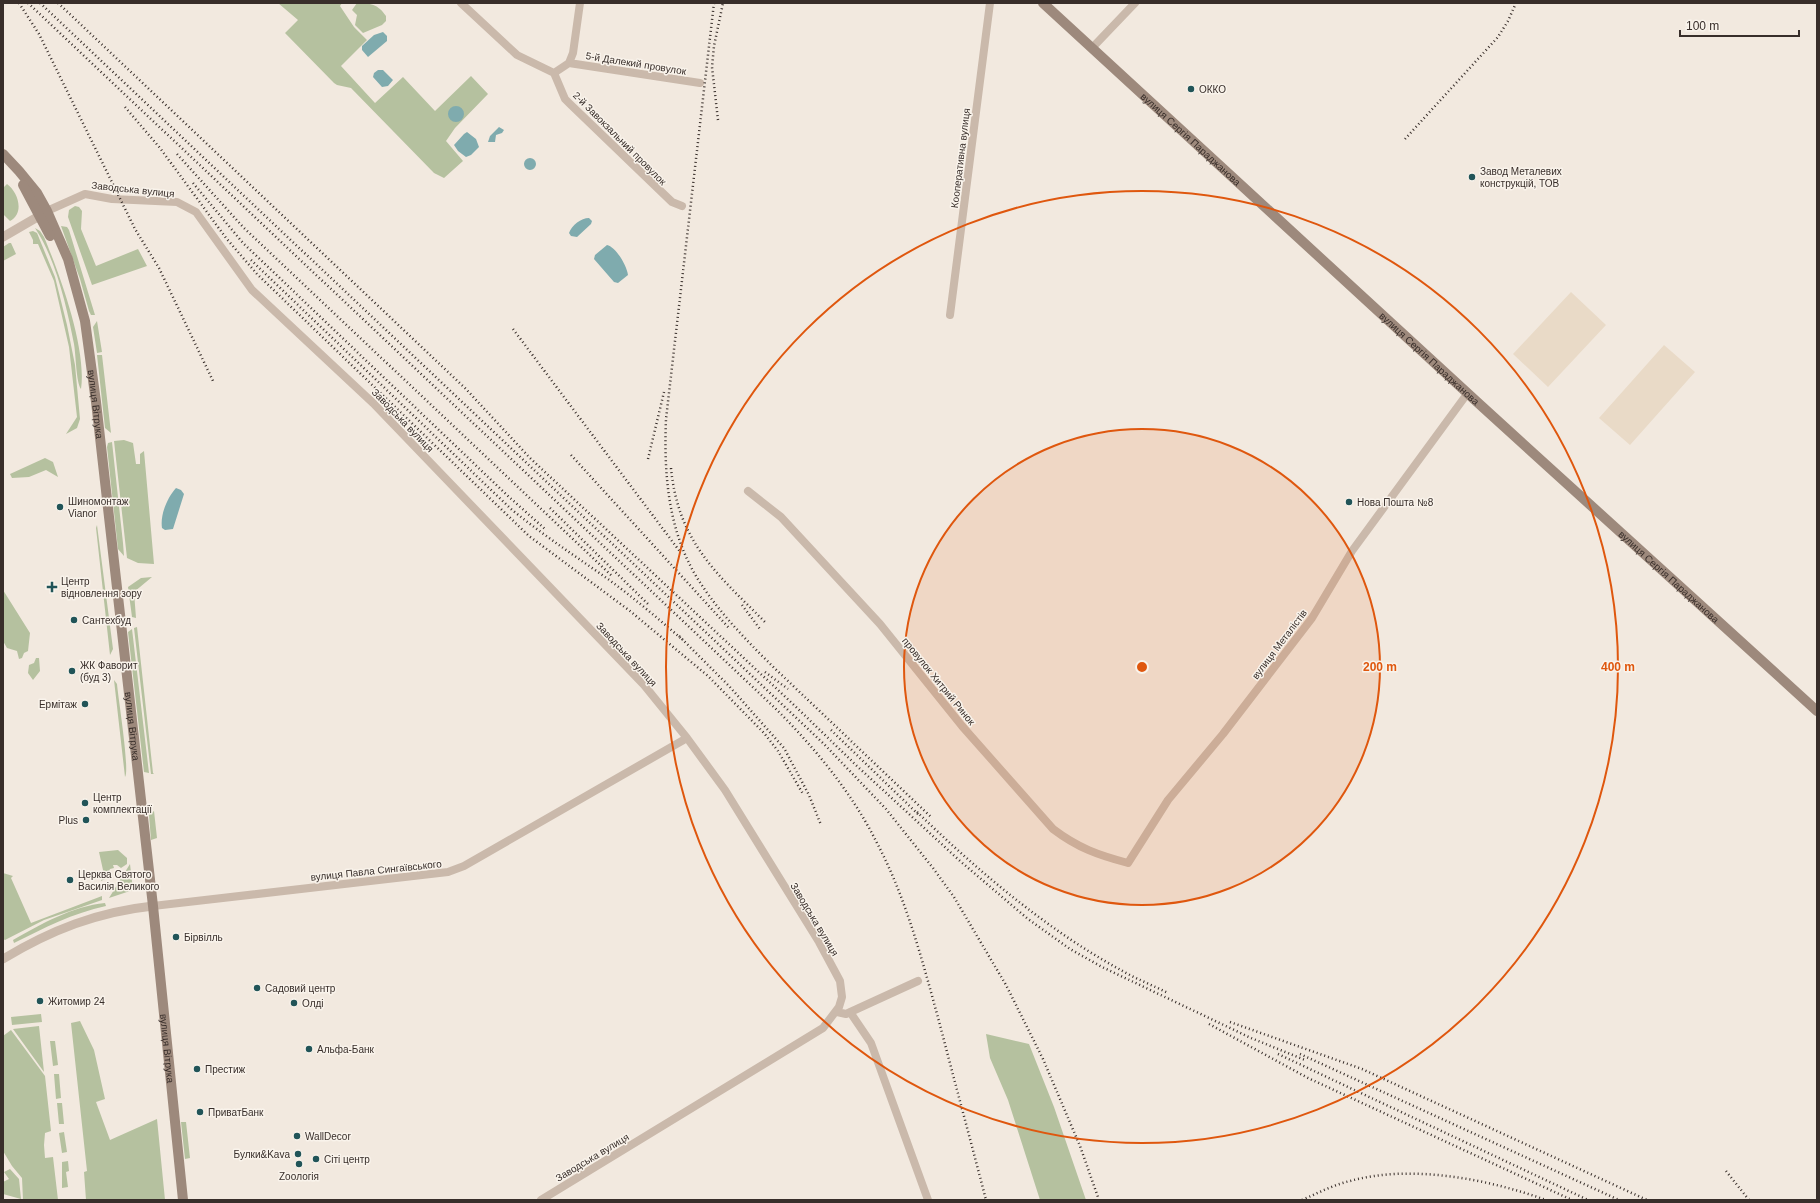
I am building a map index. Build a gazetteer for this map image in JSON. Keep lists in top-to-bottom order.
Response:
{
  "streets": {
    "main road": ["вулиця Сергія Параджанова", "вулиця Вітрука"],
    "street": [
      "5-й Далекий провулок",
      "2-й Завокзальний провулок",
      "Кооперативна вулиця",
      "Заводська вулиця",
      "вулиця Металістів",
      "провулок Хитрий Ринок",
      "вулиця Павла Сингаївського"
    ]
  },
  "crossings": [
    ["вулиця Сергія Параджанова", "вулиця Металістів"],
    ["Заводська вулиця", "вулиця Вітрука"],
    ["Заводська вулиця", "вулиця Павла Сингаївського"],
    ["вулиця Вітрука", "вулиця Павла Сингаївського"],
    ["вулиця Металістів", "провулок Хитрий Ринок"]
  ],
  "places": {
    "other": [
      "ОККО",
      "Завод Металевих конструкцій, ТОВ",
      "Нова Пошта №8",
      "Шиномонтаж Vianor",
      "Сантехбуд",
      "ЖК Фаворит (буд 3)",
      "Ермітаж",
      "Центр комплектації",
      "Plus",
      "Церква Святого Василія Великого",
      "Бірвілль",
      "Садовий центр",
      "Житомир 24",
      "Олді",
      "Альфа-Банк",
      "Престиж",
      "ПриватБанк",
      "WallDecor",
      "Булки&Kava",
      "Сіті центр",
      "Zooлогія"
    ],
    "health": ["Центр відновлення зору"]
  },
  "scale_bar": "100 m",
  "rings": ["200 m", "400 m"]
}
